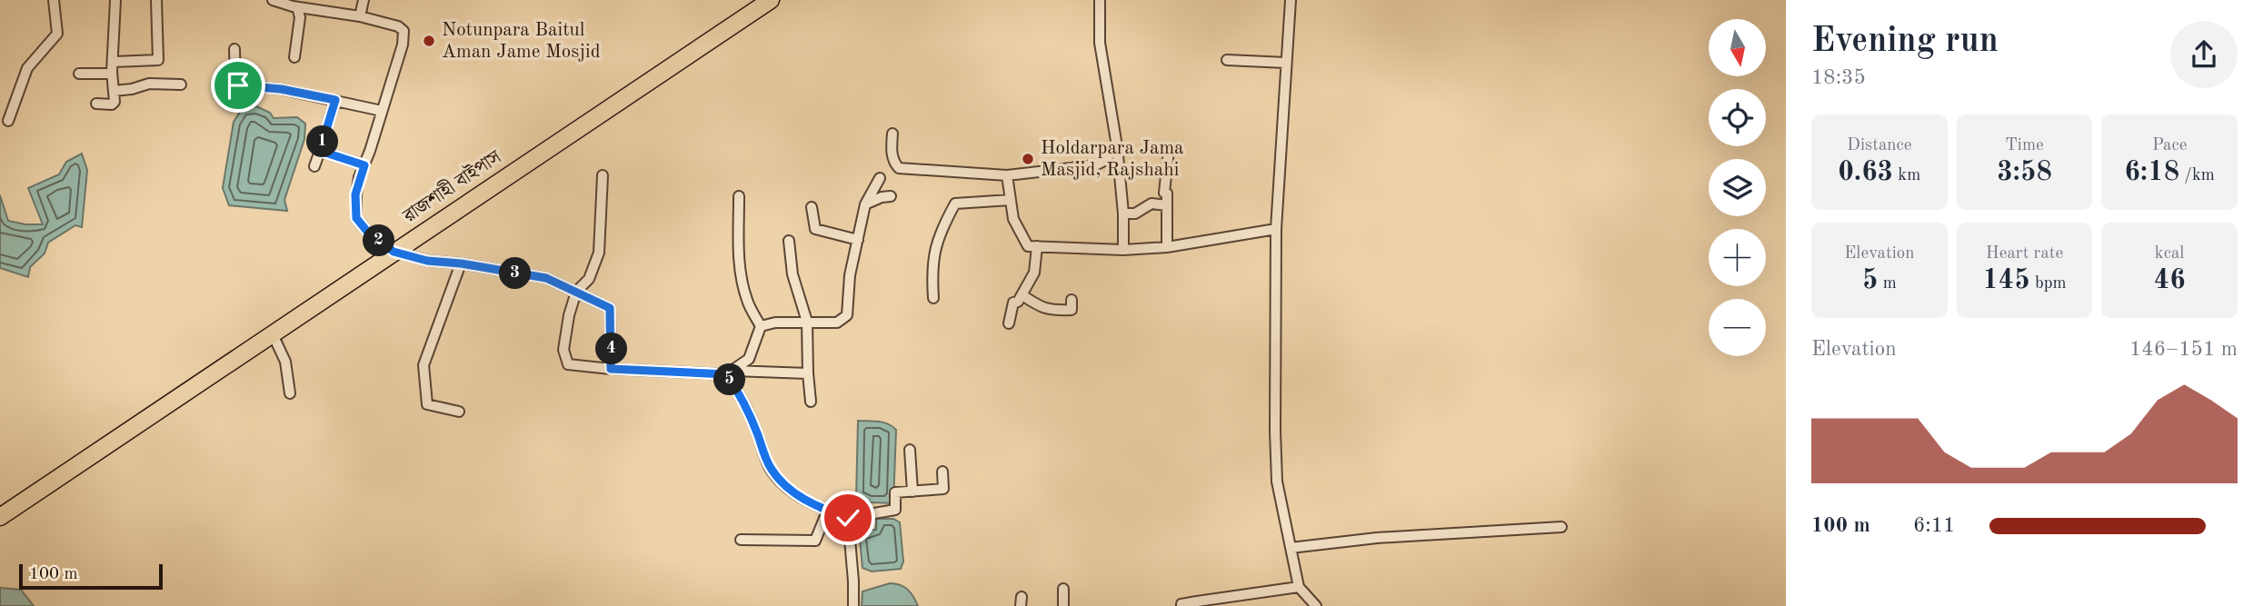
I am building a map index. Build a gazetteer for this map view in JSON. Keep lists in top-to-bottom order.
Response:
{
  "streets": {
    "highway": ["রাজশাহী বাইপাস"]
  },
  "places": ["Notunpara Baitul Aman Jame Mosjid", "Holdarpara Jama Masjid, Rajshahi"],
  "scale_bar": "100 m",
  "north": "bottom",
  "page": {
    "heading": ["Evening run", "18:35"],
    "map_buttons": ["+", "−"],
    "stats": [
      ["Distance", "0.63 km"],
      ["Time", "3:58"],
      ["Pace", "6:18 /km"],
      ["Elevation", "5 m"],
      ["Heart rate", "145 bpm"],
      ["kcal", "46"]
    ],
    "pins": [
      "1",
      "2",
      "3",
      "4",
      "5"
    ],
    "chart": ["Elevation", "146–151 m"],
    "list": [
      {
        "name": "100 m",
        "note": "6:11"
      }
    ],
    "scale": "100 m"
  }
}
